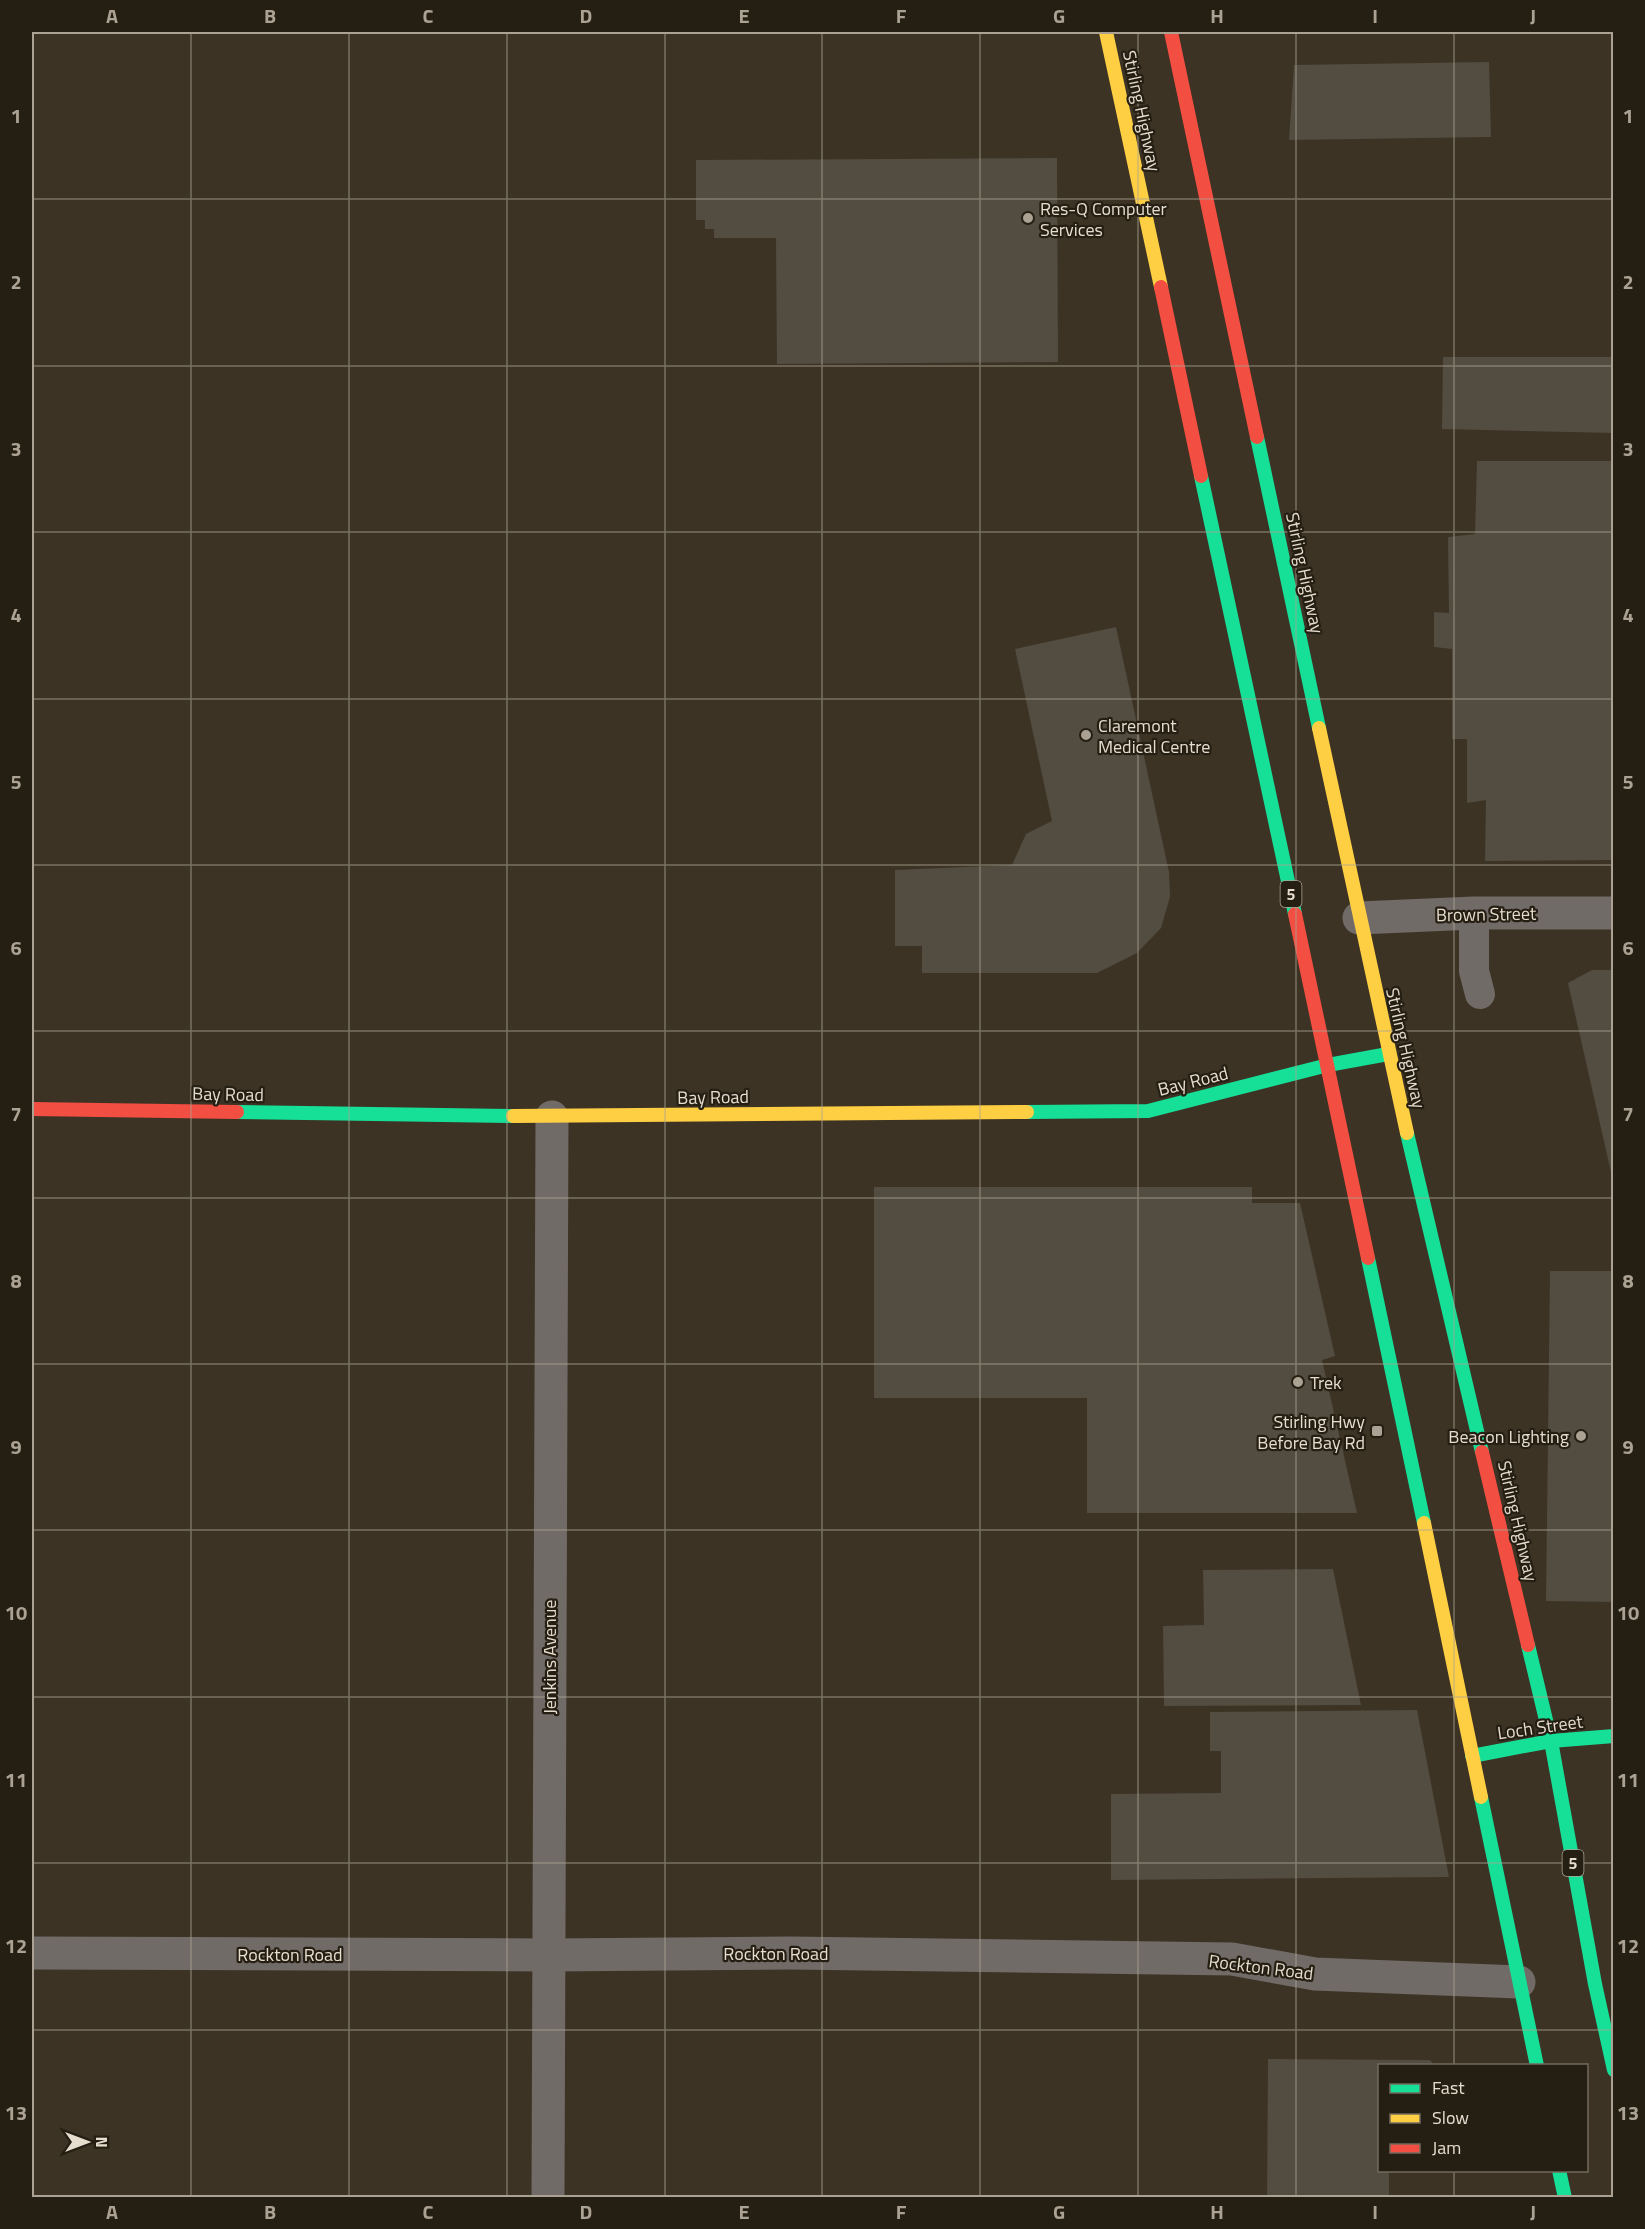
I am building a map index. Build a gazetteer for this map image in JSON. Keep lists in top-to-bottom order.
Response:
{
  "streets": {
    "main road": [
      "Stirling Highway",
      "5",
      "Bay Road",
      "Loch Street"
    ],
    "street": ["Brown Street", "Jenkins Avenue", "Rockton Road"]
  },
  "crossings": [
    ["Stirling Highway", "Brown Street"],
    ["Stirling Highway", "Bay Road"],
    ["Stirling Highway", "Loch Street"],
    ["Stirling Highway", "Rockton Road"],
    ["Bay Road", "Jenkins Avenue"],
    ["Jenkins Avenue", "Rockton Road"]
  ],
  "places": {
    "other": [
      "Res-Q Computer Services",
      "Claremont Medical Centre",
      "Trek",
      "Beacon Lighting"
    ],
    "transit": ["Stirling Hwy Before Bay Rd"]
  },
  "legend": ["Fast", "Slow", "Jam"],
  "north": "right",
  "grid": {
    "columns": [
      "A",
      "B",
      "C",
      "D",
      "E",
      "F",
      "G",
      "H",
      "I",
      "J"
    ],
    "rows": [
      "1",
      "2",
      "3",
      "4",
      "5",
      "6",
      "7",
      "8",
      "9",
      "10",
      "11",
      "12",
      "13"
    ]
  }
}
